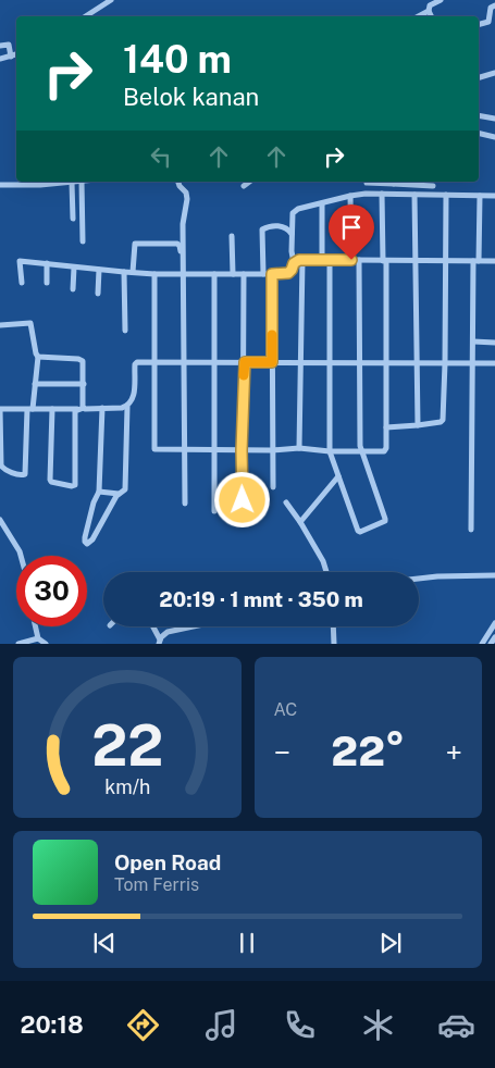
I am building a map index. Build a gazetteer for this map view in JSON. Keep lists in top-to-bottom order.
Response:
{
  "page": {
    "turn": ["140 m", "Belok kanan"],
    "limit": "30",
    "trip": "20:19 · 1 mnt · 350 m",
    "tile": "AC",
    "heat": ["−", "22°", "+"],
    "song": ["Open Road", "Tom Ferris"],
    "tabs": "20:18",
    "gauge": ["22", "km/h"]
  }
}
